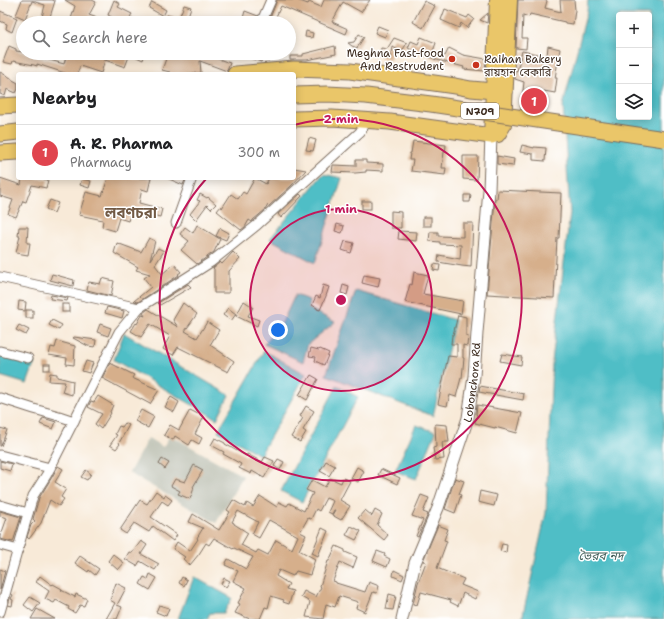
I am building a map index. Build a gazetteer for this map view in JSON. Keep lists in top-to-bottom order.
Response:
{
  "streets": {
    "highway": ["N709"],
    "street": ["Lobonchora Rd"]
  },
  "districts": ["লবণচরা"],
  "water": ["ভৈরব নদ"],
  "places": ["Meghna Fast-food And Restrudent", "Raihan Bakery রায়হান বেকারি"],
  "page": {
    "map_buttons": ["+", "−"],
    "search": "Search here",
    "heading": "Nearby",
    "pins": "1",
    "list": [
      {
        "mark": "1",
        "name": "A. R. Pharma",
        "note": "Pharmacy",
        "value": "300 m"
      }
    ]
  },
  "rings": ["2 min", "1 min"]
}
